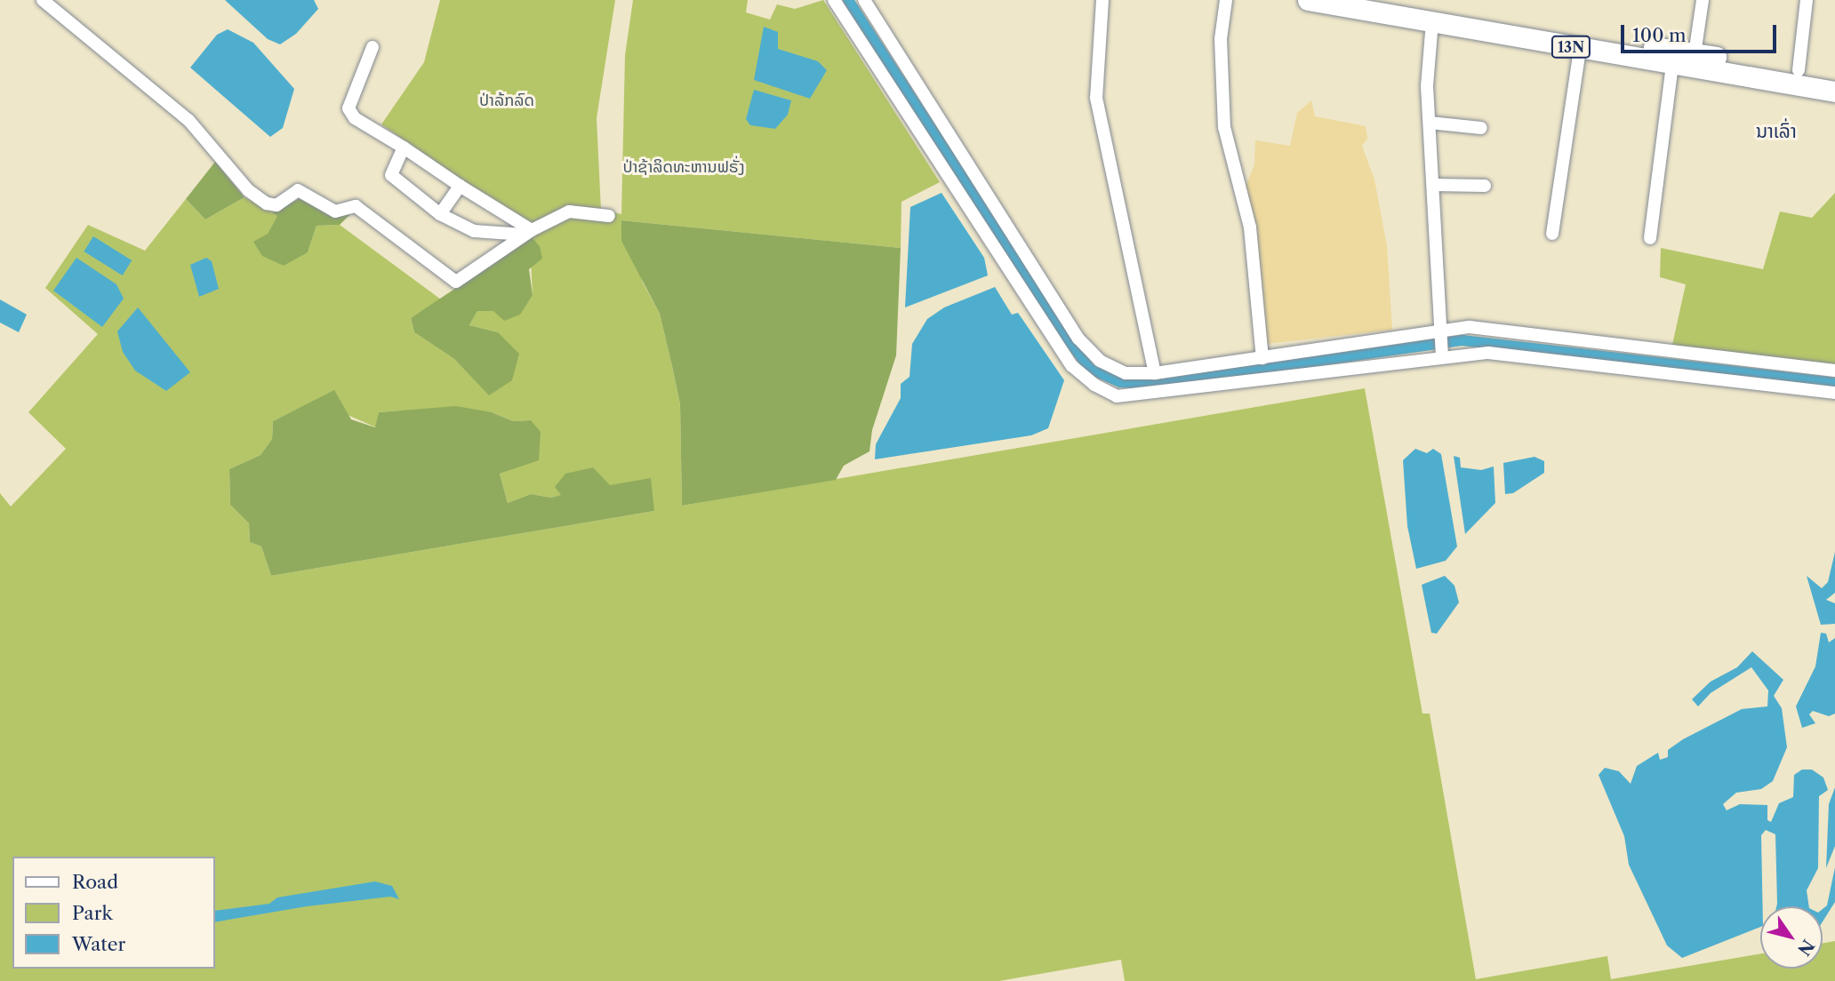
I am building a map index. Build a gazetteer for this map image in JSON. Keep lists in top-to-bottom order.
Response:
{
  "streets": {
    "highway": ["13N"]
  },
  "districts": ["ນາເລົ່າ"],
  "parks": ["ປ່າລ້ກລົດ", "ປ່າຊ້າລິດທະຫານຟຣັ່ງ"],
  "legend": ["Road", "Park", "Water"],
  "scale_bar": "100 m",
  "north": "bottom right"
}
